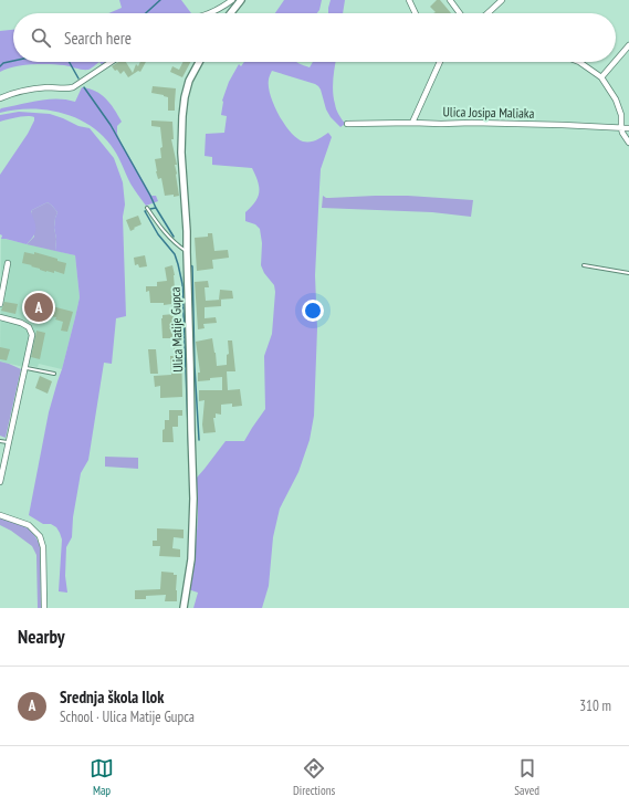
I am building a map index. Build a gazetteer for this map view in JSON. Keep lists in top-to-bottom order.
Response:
{
  "streets": {
    "street": ["Ulica Josipa Maliaka", "Ulica Matije Gupca"]
  },
  "page": {
    "search": "Search here",
    "pins": "A",
    "heading": "Nearby",
    "list": [
      {
        "mark": "A",
        "name": "Srednja škola Ilok",
        "note": "School · Ulica Matije Gupca",
        "value": "310 m"
      }
    ],
    "nav": ["Map", "Directions", "Saved"]
  }
}
